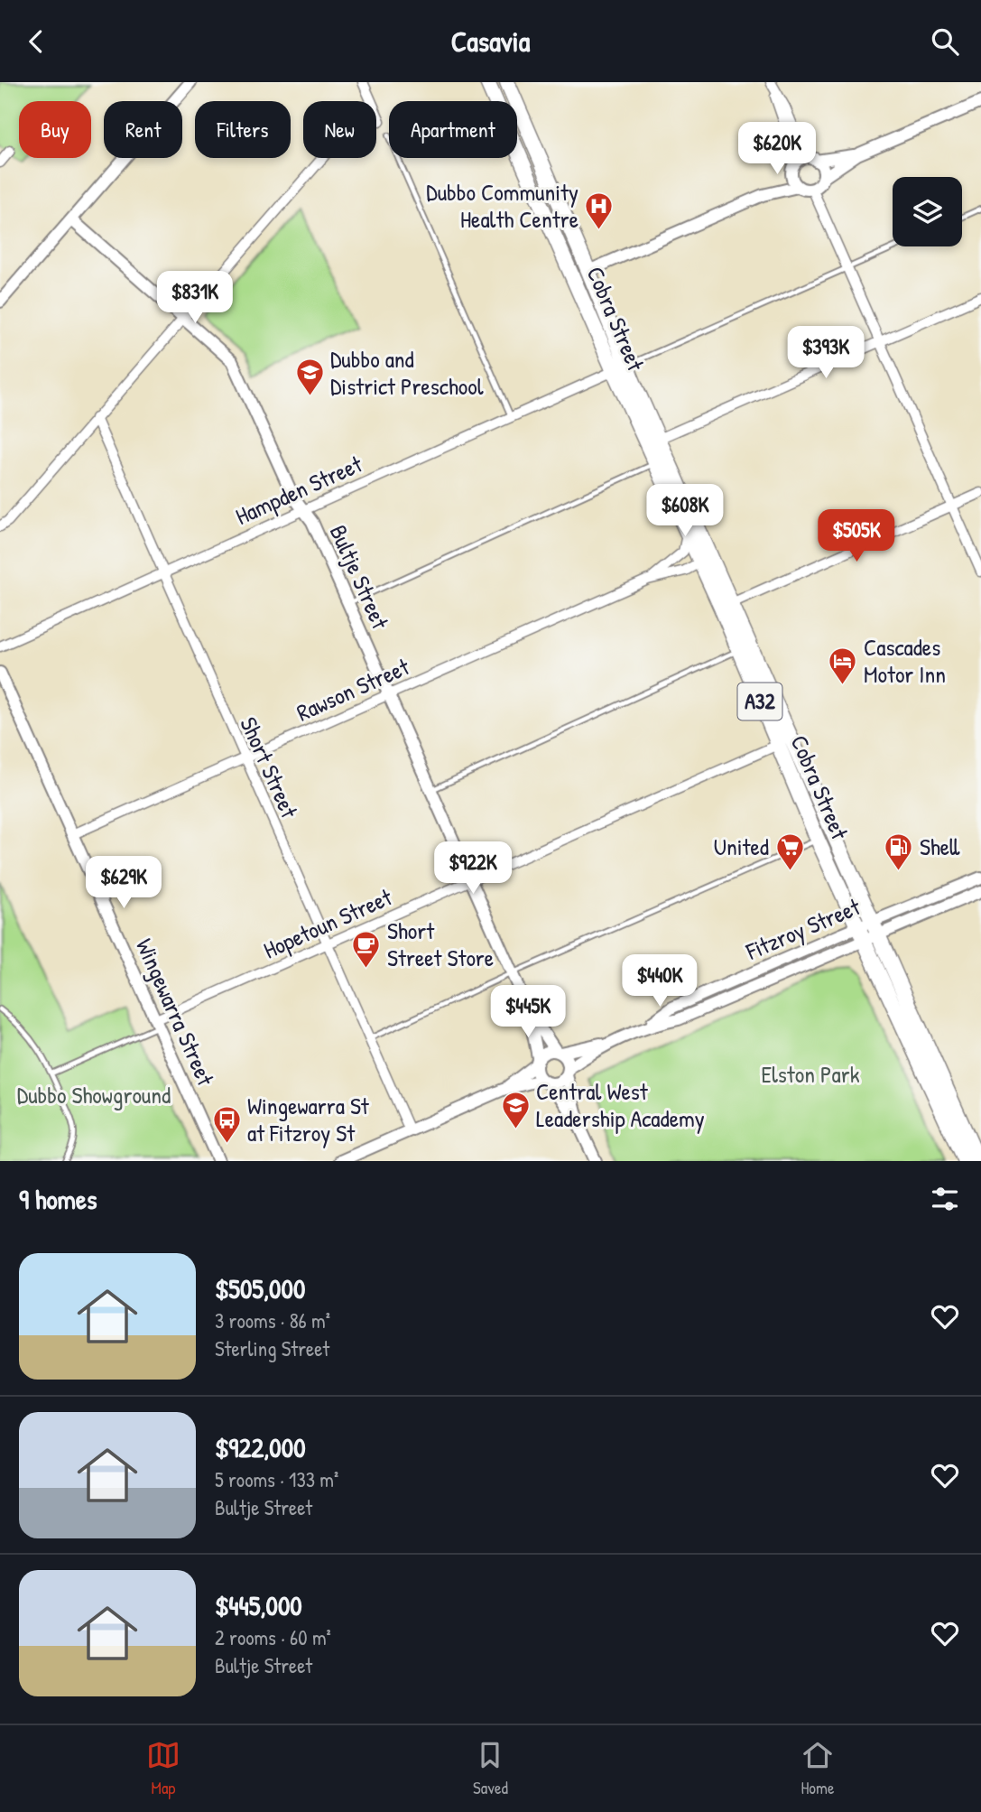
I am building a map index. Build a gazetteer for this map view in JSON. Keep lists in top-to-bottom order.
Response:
{
  "streets": {
    "highway": ["Cobra Street", "A32"],
    "street": [
      "Hampden Street",
      "Bultje Street",
      "Rawson Street",
      "Short Street",
      "Hopetoun Street",
      "Fitzroy Street",
      "Wingewarra Street"
    ]
  },
  "crossings": [
    ["Cobra Street", "Hampden Street"],
    ["Cobra Street", "Rawson Street"],
    ["Cobra Street", "Hopetoun Street"],
    ["Cobra Street", "Fitzroy Street"],
    ["Hampden Street", "Bultje Street"],
    ["Hampden Street", "Short Street"],
    ["Bultje Street", "Rawson Street"],
    ["Bultje Street", "Hopetoun Street"],
    ["Bultje Street", "Fitzroy Street"],
    ["Rawson Street", "Short Street"],
    ["Rawson Street", "Wingewarra Street"],
    ["Short Street", "Hopetoun Street"],
    ["Hopetoun Street", "Wingewarra Street"]
  ],
  "parks": ["Elston Park", "Dubbo Showground"],
  "places": {
    "hospital": ["Dubbo Community Health Centre"],
    "school or university": ["Dubbo and District Preschool", "Central West Leadership Academy"],
    "hotel": ["Cascades Motor Inn"],
    "supermarket": ["United"],
    "fuel station": ["Shell"],
    "cafe": ["Short Street Store"],
    "bus stop": ["Wingewarra St at Fitzroy St"]
  },
  "page": {
    "header": "Casavia",
    "chip": [
      "Buy",
      "Rent",
      "Filters",
      "New",
      "Apartment"
    ],
    "price": [
      "$620K",
      "$831K",
      "$393K",
      "$608K",
      "$505K",
      "$922K",
      "$629K",
      "$440K",
      "$445K"
    ],
    "heading": "9 homes",
    "list": [
      {
        "name": "$505,000",
        "note": "3 rooms · 86 m² · Sterling Street"
      },
      {
        "name": "$922,000",
        "note": "5 rooms · 133 m² · Bultje Street"
      },
      {
        "name": "$445,000",
        "note": "2 rooms · 60 m² · Bultje Street"
      }
    ],
    "tabs": ["Map", "Saved", "Home"]
  }
}
